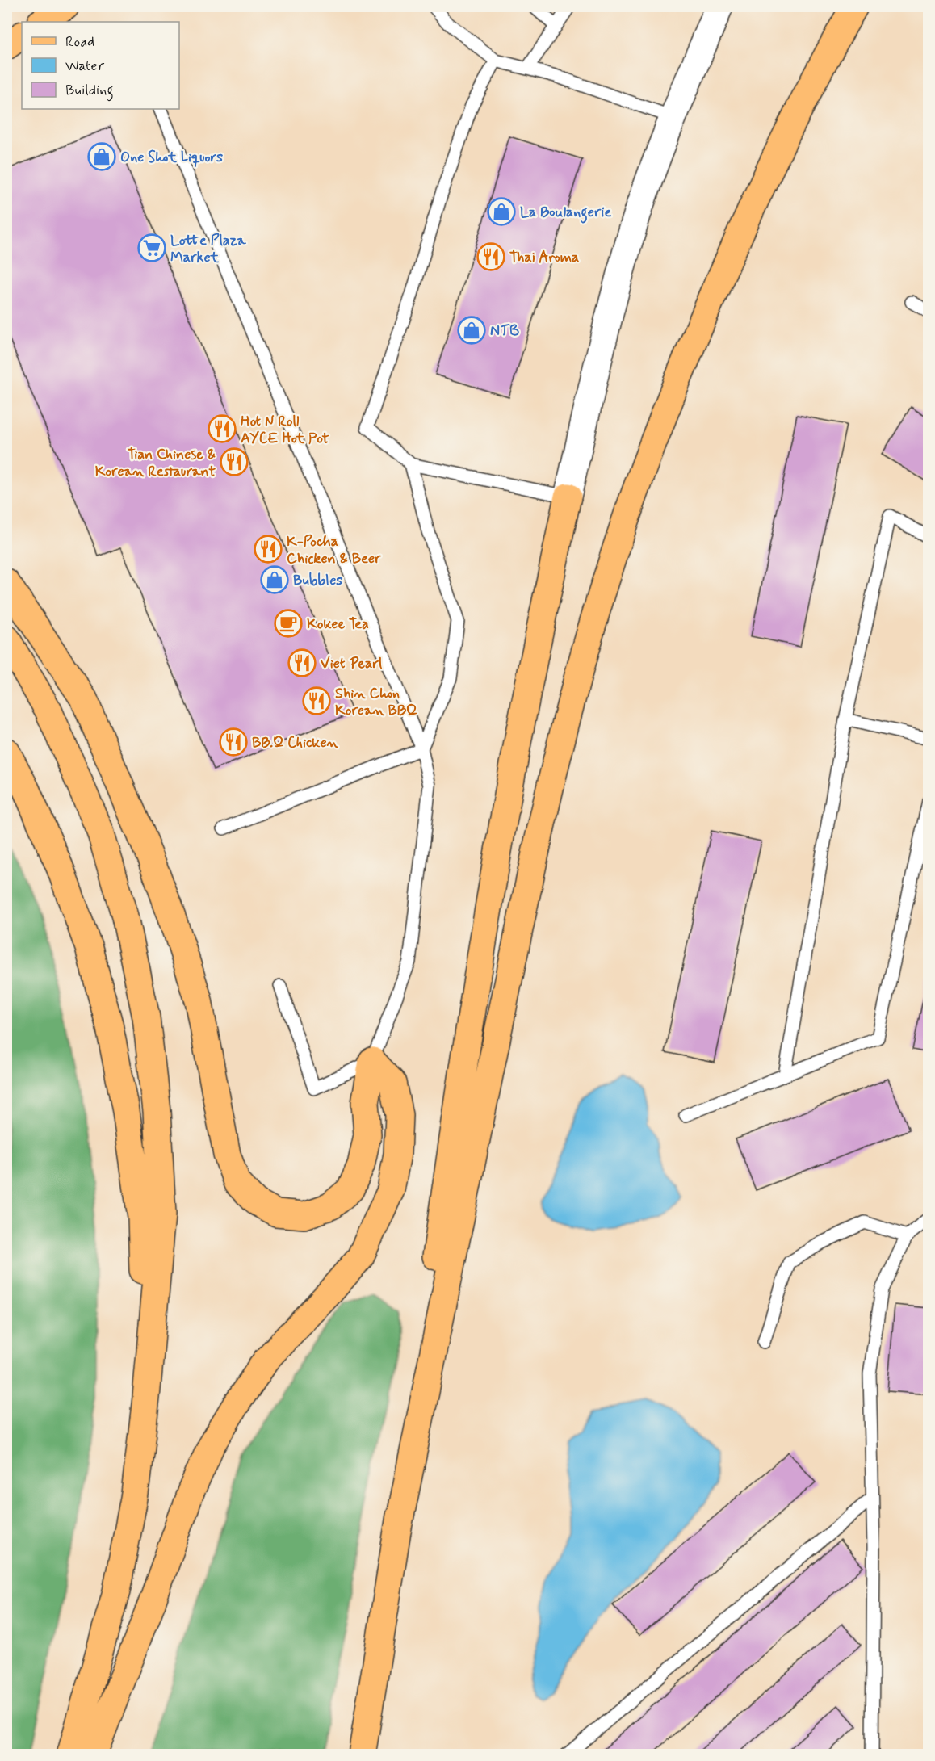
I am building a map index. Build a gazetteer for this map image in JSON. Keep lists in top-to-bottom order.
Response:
{
  "places": {
    "shop": [
      "One Shot Liquors",
      "La Boulangerie",
      "NTB",
      "Bubbles"
    ],
    "supermarket": ["Lotte Plaza Market"],
    "restaurant": [
      "Thai Aroma",
      "Hot N Roll AYCE Hot Pot",
      "Tian Chinese & Korean Restaurant",
      "K-Pocha Chicken & Beer",
      "Viet Pearl",
      "Shin Chon Korean BBQ",
      "BB.Q Chicken"
    ],
    "cafe": ["Kokee Tea"]
  },
  "legend": ["Road", "Water", "Building"]
}
